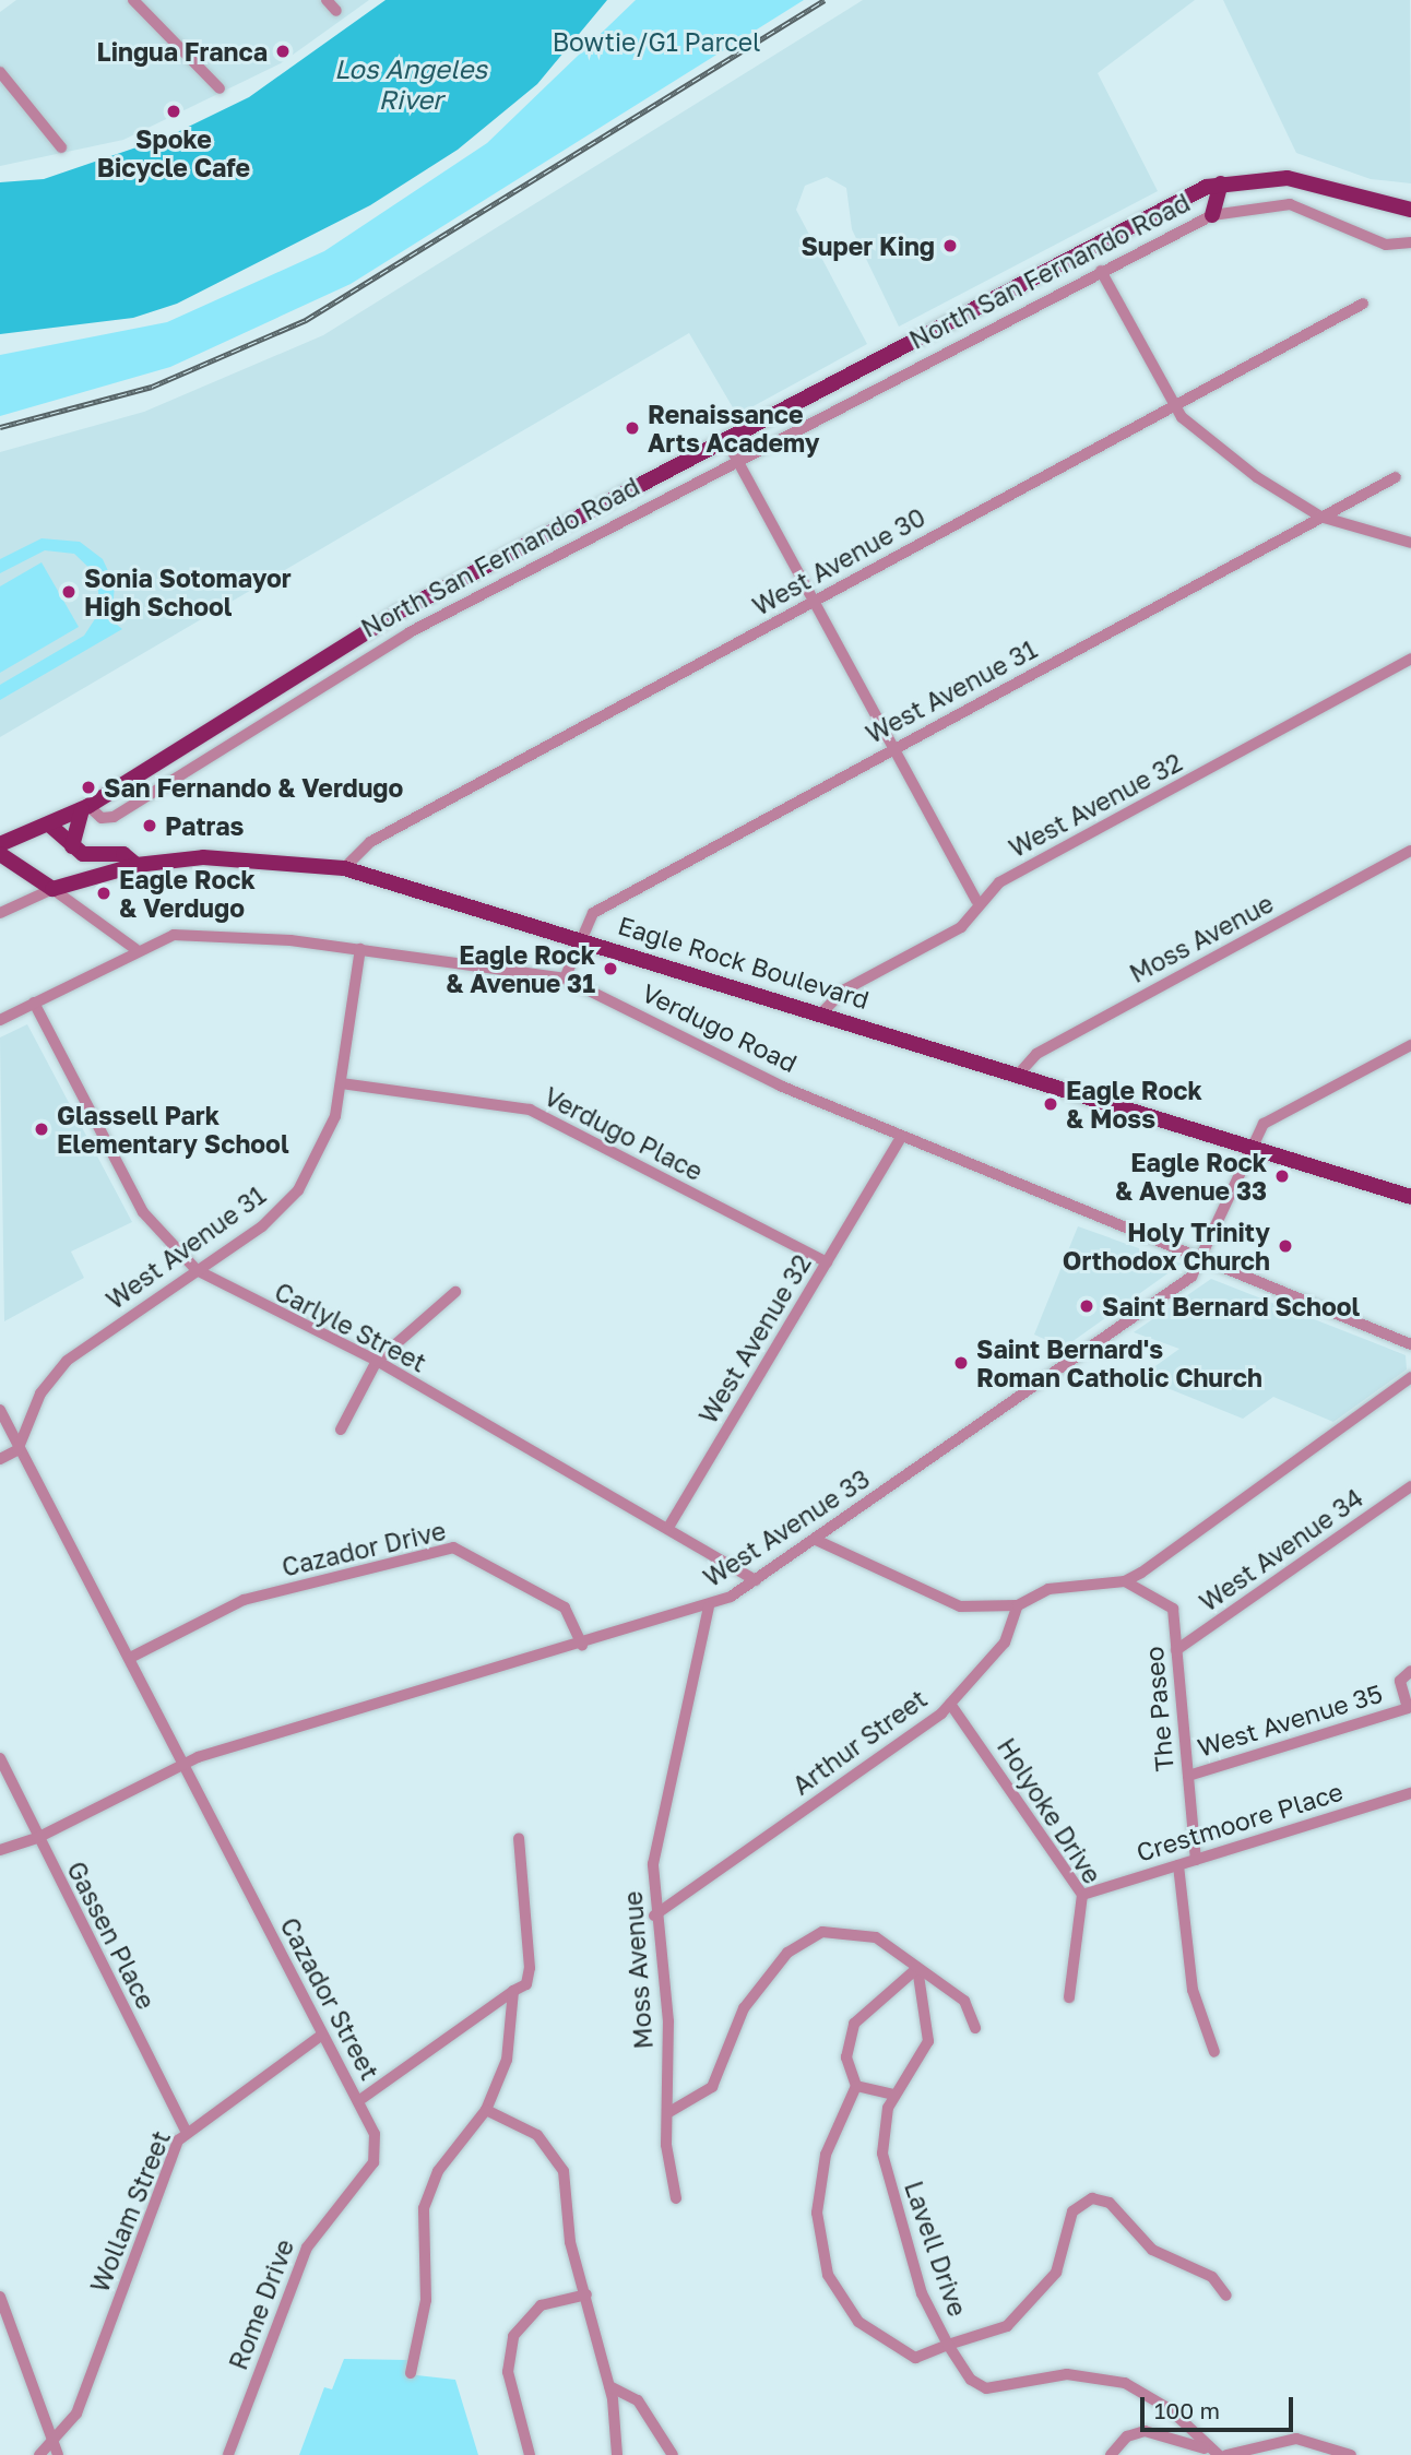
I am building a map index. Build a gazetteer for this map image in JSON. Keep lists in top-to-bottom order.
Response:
{
  "streets": {
    "main road": ["North San Fernando Road", "Eagle Rock Boulevard"],
    "street": [
      "West Avenue 30",
      "West Avenue 31",
      "West Avenue 32",
      "Moss Avenue",
      "Verdugo Road",
      "Verdugo Place",
      "Carlyle Street",
      "West Avenue 33",
      "Cazador Drive",
      "West Avenue 34",
      "The Paseo",
      "West Avenue 35",
      "Arthur Street",
      "Holyoke Drive",
      "Crestmoore Place",
      "Gassen Place",
      "Cazador Street",
      "Wollam Street",
      "Lavell Drive",
      "Rome Drive"
    ]
  },
  "crossings": [
    ["West Avenue 30", "Eagle Rock Boulevard"],
    ["West Avenue 31", "Eagle Rock Boulevard"],
    ["West Avenue 31", "Verdugo Road"],
    ["West Avenue 31", "Verdugo Place"],
    ["West Avenue 31", "Carlyle Street"],
    ["West Avenue 31", "Cazador Street"],
    ["West Avenue 32", "Eagle Rock Boulevard"],
    ["West Avenue 32", "Verdugo Road"],
    ["West Avenue 32", "Verdugo Place"],
    ["West Avenue 32", "Carlyle Street"],
    ["Moss Avenue", "Eagle Rock Boulevard"],
    ["Moss Avenue", "West Avenue 33"],
    ["Moss Avenue", "Arthur Street"],
    ["Eagle Rock Boulevard", "West Avenue 33"],
    ["Verdugo Road", "West Avenue 33"],
    ["Carlyle Street", "West Avenue 33"],
    ["West Avenue 33", "Cazador Drive"],
    ["West Avenue 33", "Gassen Place"],
    ["West Avenue 33", "Cazador Street"],
    ["Cazador Drive", "Cazador Street"],
    ["West Avenue 34", "The Paseo"],
    ["The Paseo", "West Avenue 35"],
    ["The Paseo", "Crestmoore Place"],
    ["Arthur Street", "Holyoke Drive"],
    ["Holyoke Drive", "Crestmoore Place"],
    ["Gassen Place", "Wollam Street"],
    ["Cazador Street", "Wollam Street"],
    ["Cazador Street", "Rome Drive"]
  ],
  "water": ["Los Angeles River"],
  "parks": ["Bowtie/G1 Parcel"],
  "places": [
    "Lingua Franca",
    "Spoke Bicycle Cafe",
    "Super King",
    "Renaissance Arts Academy",
    "Sonia Sotomayor High School",
    "San Fernando & Verdugo",
    "Patras",
    "Eagle Rock & Verdugo",
    "Eagle Rock & Avenue 31",
    "Eagle Rock & Moss",
    "Glassell Park Elementary School",
    "Eagle Rock & Avenue 33",
    "Holy Trinity Orthodox Church",
    "Saint Bernard School",
    "Saint Bernard's Roman Catholic Church"
  ],
  "scale_bar": "100 m"
}
